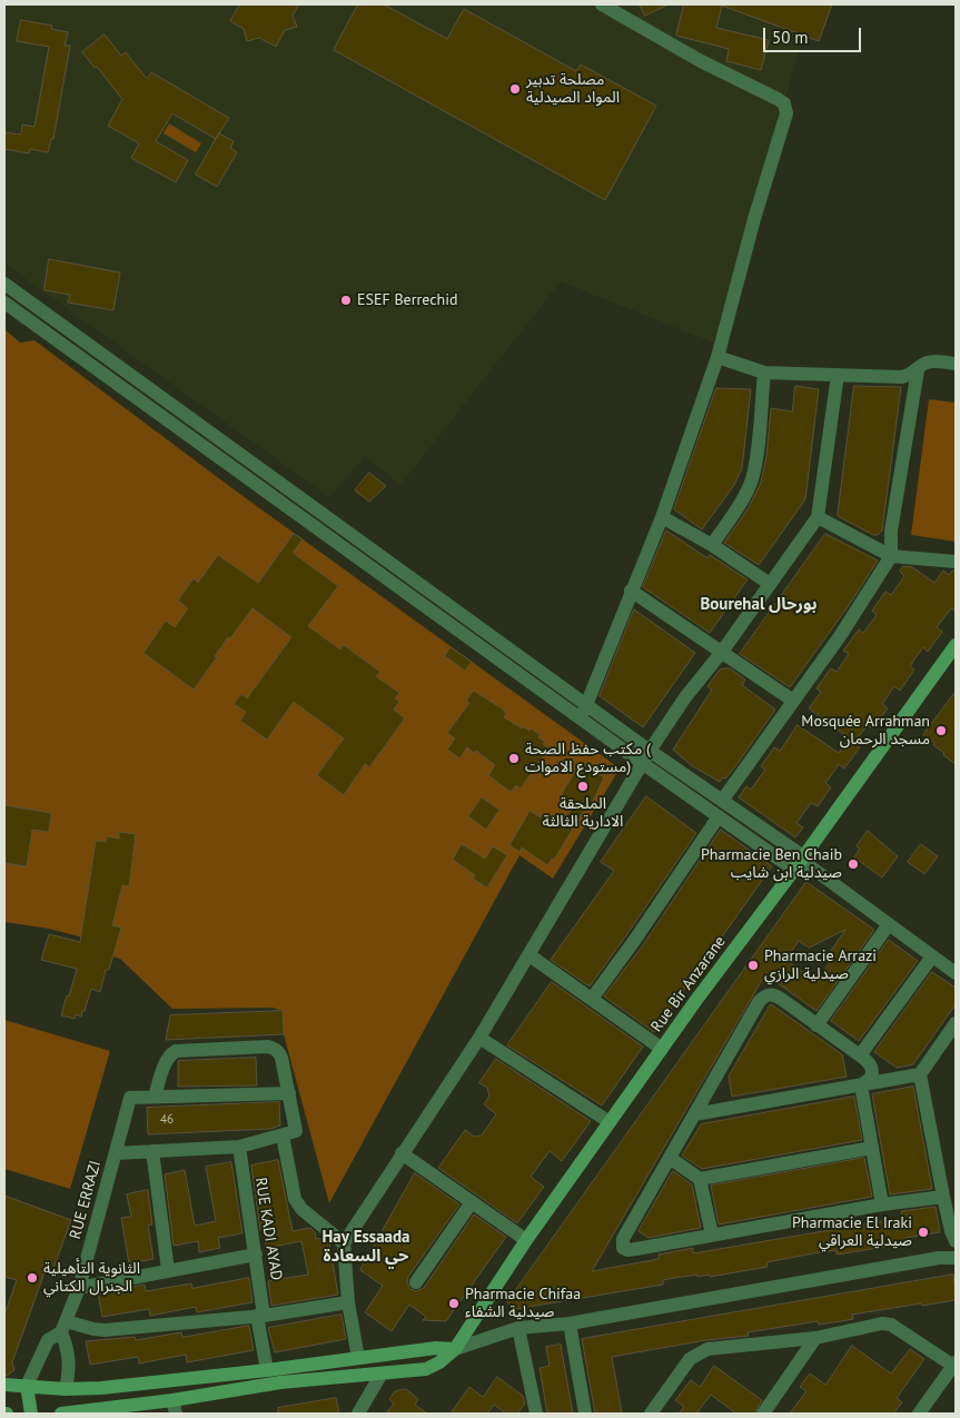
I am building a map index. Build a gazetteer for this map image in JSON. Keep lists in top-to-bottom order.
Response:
{
  "streets": {
    "street": ["Rue Bir Anzarane", "RUE ERRAZI", "RUE KADI AYAD"]
  },
  "districts": ["Bourehal بورحال", "Hay Essaada حي السعادة"],
  "places": [
    "مصلحة تدبير المواد الصيدلية",
    "ESEF Berrechid",
    "Mosquée Arrahman مسجد الرحمان",
    "مكتب حفظ الصحة ( مستودع الاموات)",
    "الملحقة الادارية الثالثة",
    "Pharmacie Ben Chaib صيدلية ابن شايب",
    "Pharmacie Arrazi صيدلية الرازي",
    "Pharmacie El Iraki صيدلية العراقي",
    "الثانوية التأهيلية الجنرال الكتاني",
    "Pharmacie Chifaa صيدلية الشفاء"
  ],
  "house_numbers": ["46"],
  "scale_bar": "50 m"
}
